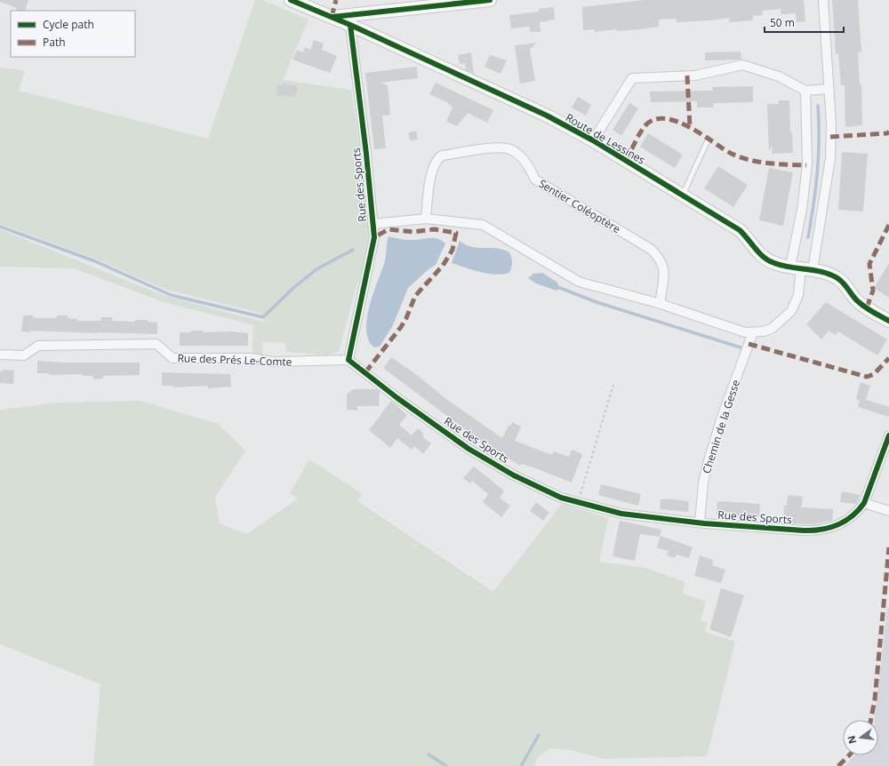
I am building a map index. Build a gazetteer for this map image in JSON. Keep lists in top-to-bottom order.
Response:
{
  "streets": {
    "main road": ["Route de Lessines"],
    "street": [
      "Rue des Sports",
      "Sentier Coléoptère",
      "Rue des Prés Le-Comte",
      "Chemin de la Gesse"
    ]
  },
  "crossings": [
    ["Route de Lessines", "Rue des Sports"],
    ["Rue des Sports", "Rue des Prés Le-Comte"],
    ["Rue des Sports", "Chemin de la Gesse"]
  ],
  "legend": ["Cycle path", "Path"],
  "scale_bar": "50 m",
  "north": "left"
}
